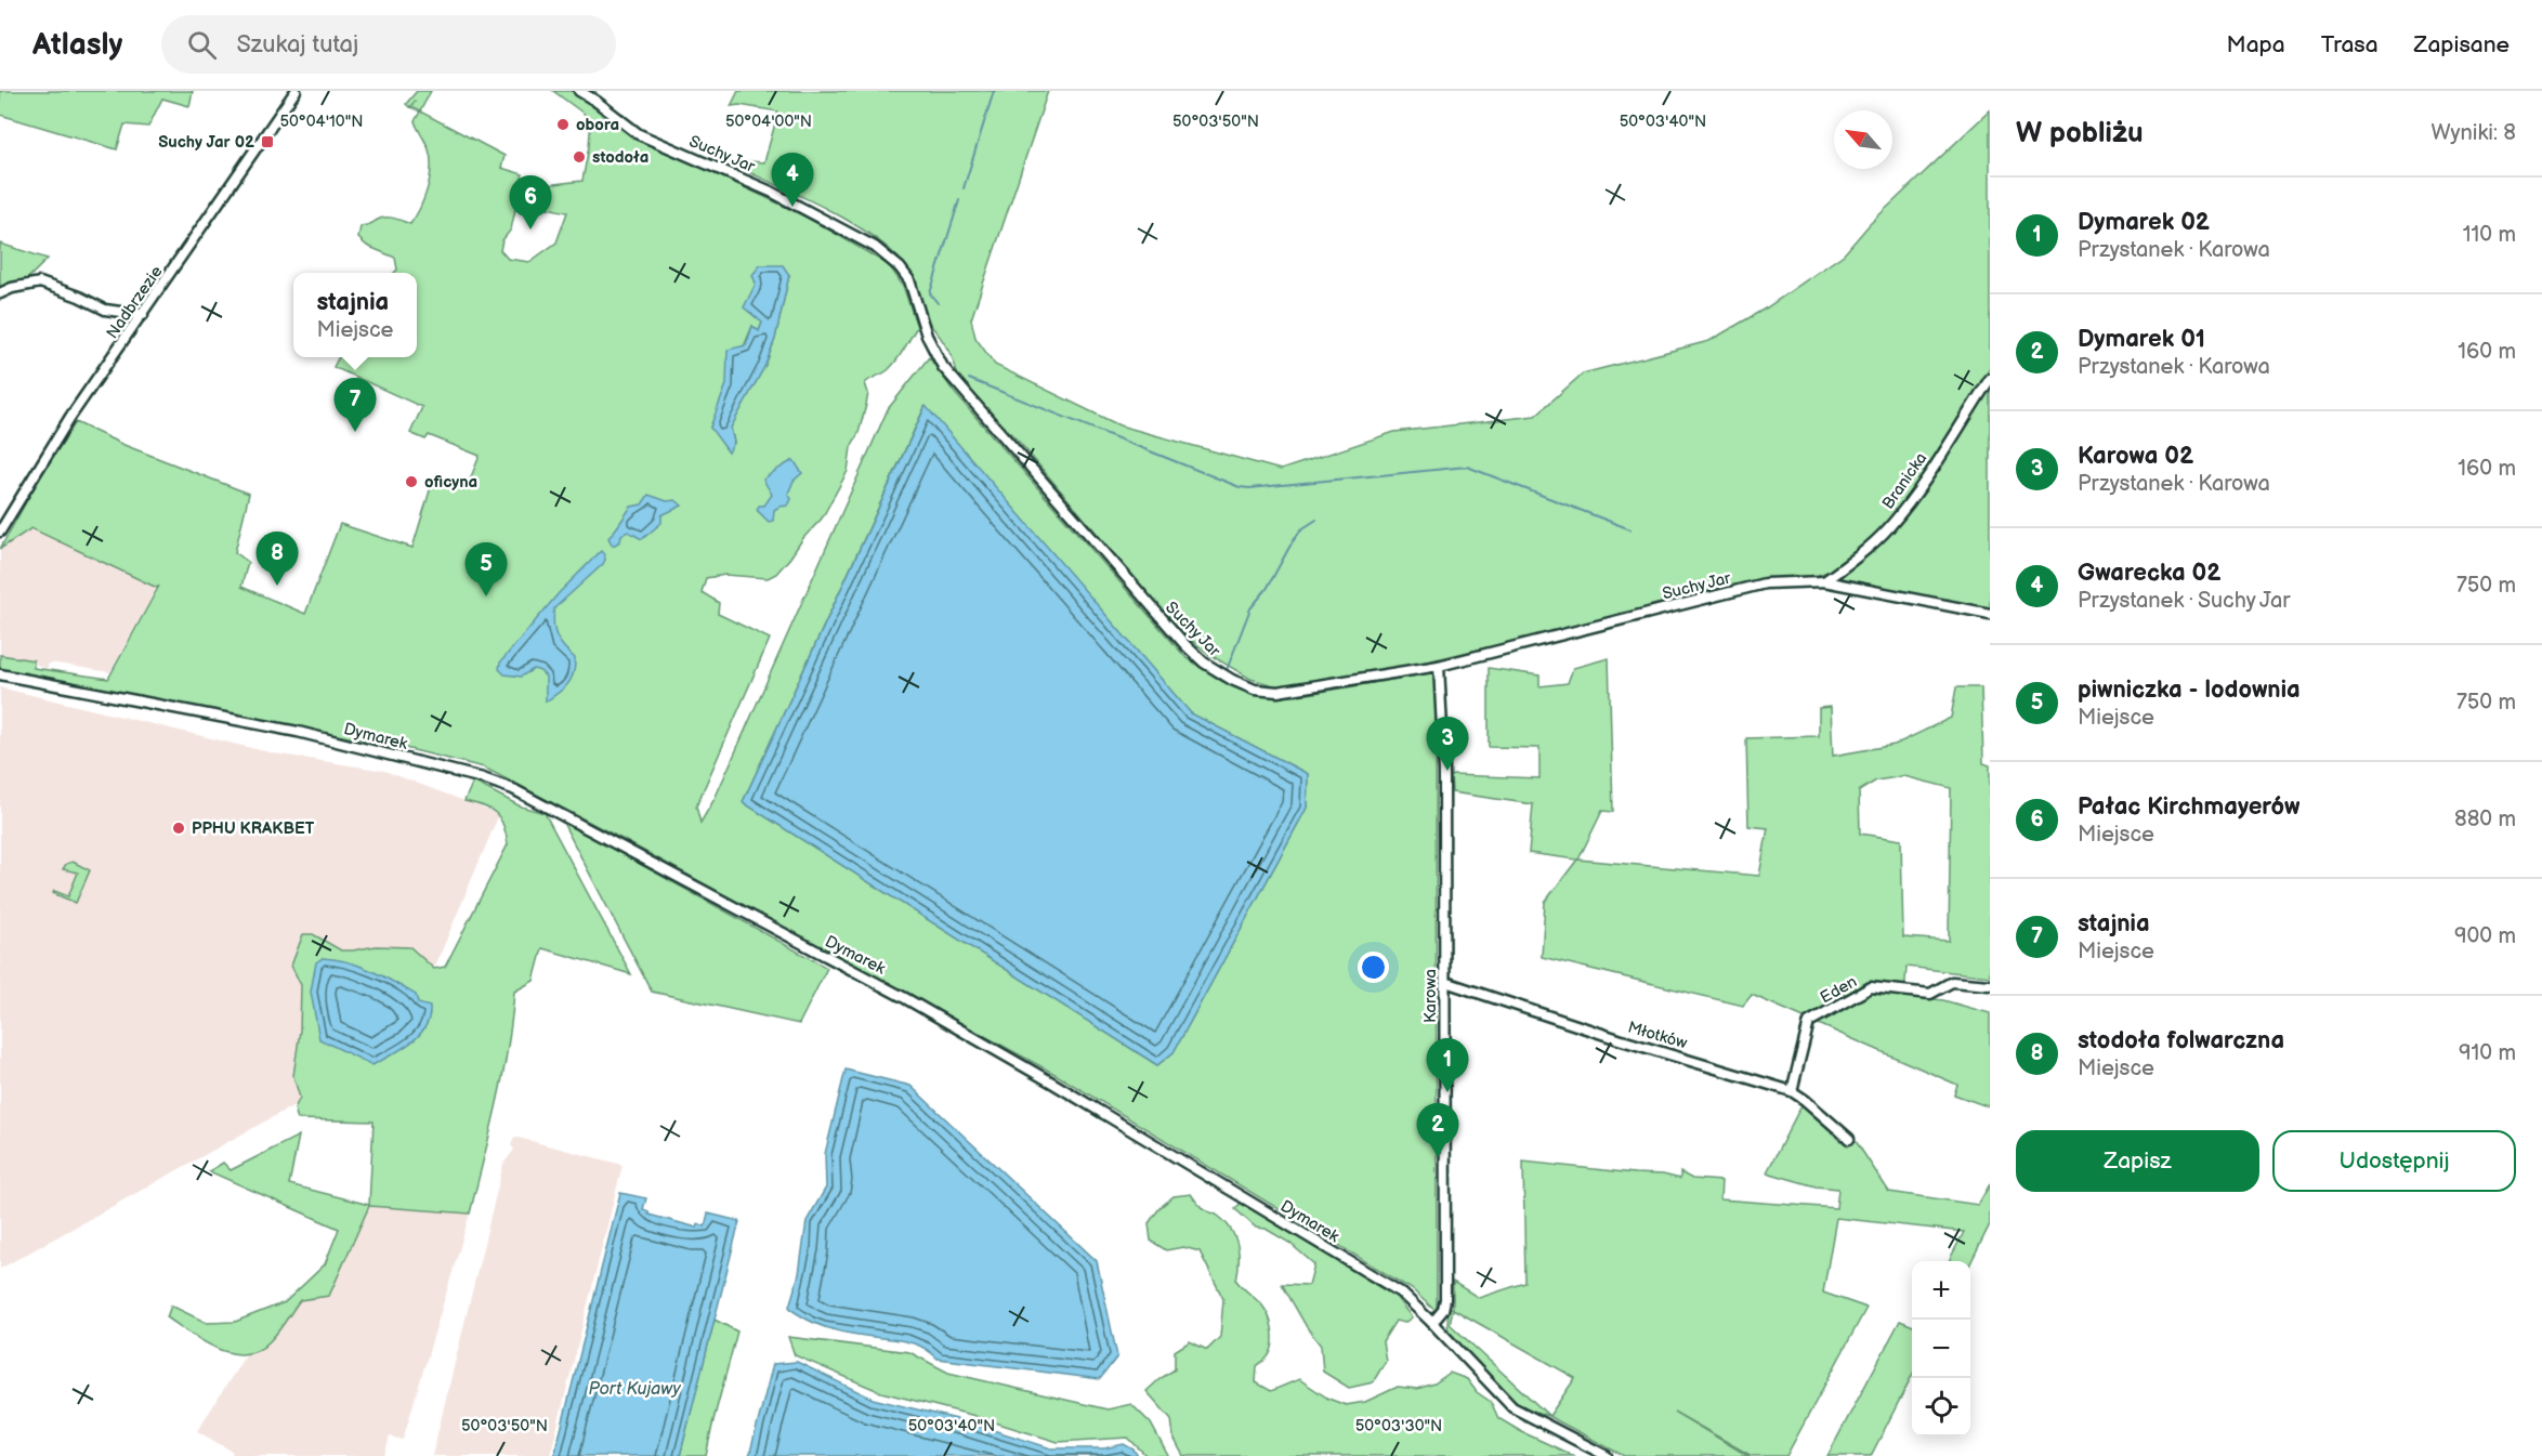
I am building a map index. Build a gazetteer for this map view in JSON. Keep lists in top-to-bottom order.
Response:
{
  "streets": {
    "street": [
      "Suchy Jar",
      "Nadbrzezie",
      "Branicka",
      "Dymarek",
      "Eden",
      "Karowa",
      "Młotków"
    ]
  },
  "crossings": [
    ["Suchy Jar", "Branicka"],
    ["Suchy Jar", "Karowa"],
    ["Dymarek", "Karowa"],
    ["Eden", "Młotków"],
    ["Karowa", "Młotków"]
  ],
  "water": ["Port Kujawy"],
  "places": {
    "other": [
      "obora",
      "stodoła",
      "oficyna",
      "PPHU KRAKBET"
    ],
    "transit": ["Suchy Jar 02"]
  },
  "north": "top left",
  "page": {
    "header": "Atlasly",
    "search": "Szukaj tutaj",
    "nav": ["Mapa", "Trasa", "Zapisane"],
    "heading": ["W pobliżu", "Wyniki: 8"],
    "pins": [
      "4",
      "6",
      "7",
      "8",
      "5",
      "3",
      "1",
      "2"
    ],
    "list": [
      {
        "mark": "1",
        "name": "Dymarek 02",
        "note": "Przystanek · Karowa",
        "value": "110 m"
      },
      {
        "mark": "2",
        "name": "Dymarek 01",
        "note": "Przystanek · Karowa",
        "value": "160 m"
      },
      {
        "mark": "3",
        "name": "Karowa 02",
        "note": "Przystanek · Karowa",
        "value": "160 m"
      },
      {
        "mark": "4",
        "name": "Gwarecka 02",
        "note": "Przystanek · Suchy Jar",
        "value": "750 m"
      },
      {
        "mark": "5",
        "name": "piwniczka - lodownia",
        "note": "Miejsce",
        "value": "750 m"
      },
      {
        "mark": "6",
        "name": "Pałac Kirchmayerów",
        "note": "Miejsce",
        "value": "880 m"
      },
      {
        "mark": "7",
        "name": "stajnia",
        "note": "Miejsce",
        "value": "900 m"
      },
      {
        "mark": "8",
        "name": "stodoła folwarczna",
        "note": "Miejsce",
        "value": "910 m"
      }
    ],
    "popup": ["stajnia", "Miejsce"],
    "buttons": ["Zapisz", "Udostępnij"],
    "map_buttons": ["+", "−"]
  },
  "coordinates": [
    "50°04'10\"N",
    "50°04'00\"N",
    "50°03'50\"N",
    "50°03'40\"N",
    "50°03'30\"N"
  ]
}
